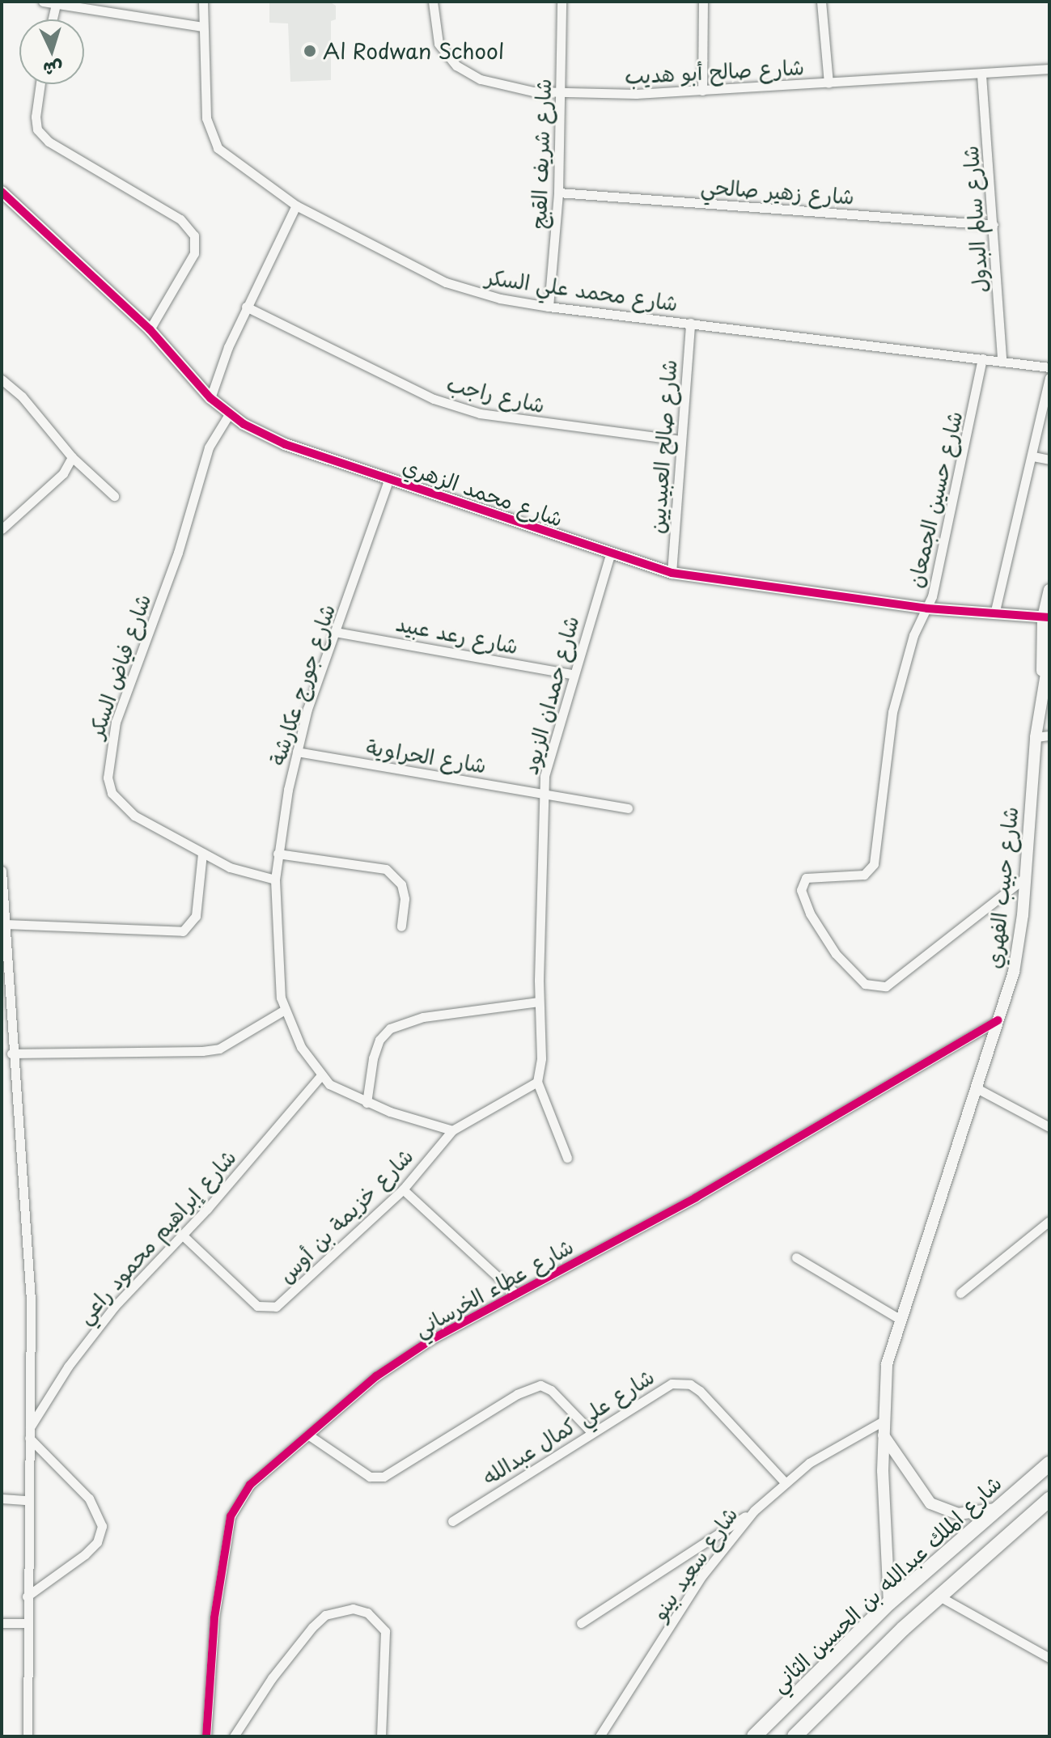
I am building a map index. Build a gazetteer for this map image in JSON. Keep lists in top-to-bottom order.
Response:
{
  "streets": {
    "highway": ["شارع الملك عبدالله بن الحسين الثاني"],
    "street": [
      "شارع صالح أبو هديب",
      "شارع شريف القبج",
      "شارع زهير صالحي",
      "شارع سالم البدول",
      "شارع محمد علي السكر",
      "شارع راجب",
      "شارع صالح العبيديين",
      "شارع محمد الزهري",
      "شارع حسين الجمعان",
      "شارع رعد عبيد",
      "شارع فياض السكر",
      "شارع جورج عكارشة",
      "شارع حمدان الزيود",
      "شارع الحراوية",
      "شارع حبيب الفهري",
      "شارع خزيمة بن أوس",
      "شارع إبراهيم محمود راعي",
      "شارع عطاء الخرساني",
      "شارع علي كمال عبدالله",
      "شارع سعيد بينو"
    ]
  },
  "crossings": [
    ["شارع صالح أبو هديب", "شارع شريف القبج"],
    ["شارع صالح أبو هديب", "شارع سالم البدول"],
    ["شارع شريف القبج", "شارع زهير صالحي"],
    ["شارع شريف القبج", "شارع محمد علي السكر"],
    ["شارع زهير صالحي", "شارع سالم البدول"],
    ["شارع سالم البدول", "شارع محمد علي السكر"],
    ["شارع محمد علي السكر", "شارع صالح العبيديين"],
    ["شارع محمد علي السكر", "شارع حسين الجمعان"],
    ["شارع راجب", "شارع صالح العبيديين"],
    ["شارع صالح العبيديين", "شارع محمد الزهري"],
    ["شارع محمد الزهري", "شارع حسين الجمعان"],
    ["شارع محمد الزهري", "شارع فياض السكر"],
    ["شارع محمد الزهري", "شارع جورج عكارشة"],
    ["شارع محمد الزهري", "شارع حمدان الزيود"],
    ["شارع محمد الزهري", "شارع حبيب الفهري"],
    ["شارع حسين الجمعان", "شارع حبيب الفهري"],
    ["شارع رعد عبيد", "شارع جورج عكارشة"],
    ["شارع رعد عبيد", "شارع حمدان الزيود"],
    ["شارع فياض السكر", "شارع جورج عكارشة"],
    ["شارع جورج عكارشة", "شارع الحراوية"],
    ["شارع جورج عكارشة", "شارع إبراهيم محمود راعي"],
    ["شارع حمدان الزيود", "شارع الحراوية"],
    ["شارع حبيب الفهري", "شارع عطاء الخرساني"],
    ["شارع حبيب الفهري", "شارع سعيد بينو"],
    ["شارع حبيب الفهري", "شارع الملك عبدالله بن الحسين الثاني"],
    ["شارع خزيمة بن أوس", "شارع إبراهيم محمود راعي"],
    ["شارع علي كمال عبدالله", "شارع سعيد بينو"]
  ],
  "places": ["Al Rodwan School"],
  "north": "bottom"
}
